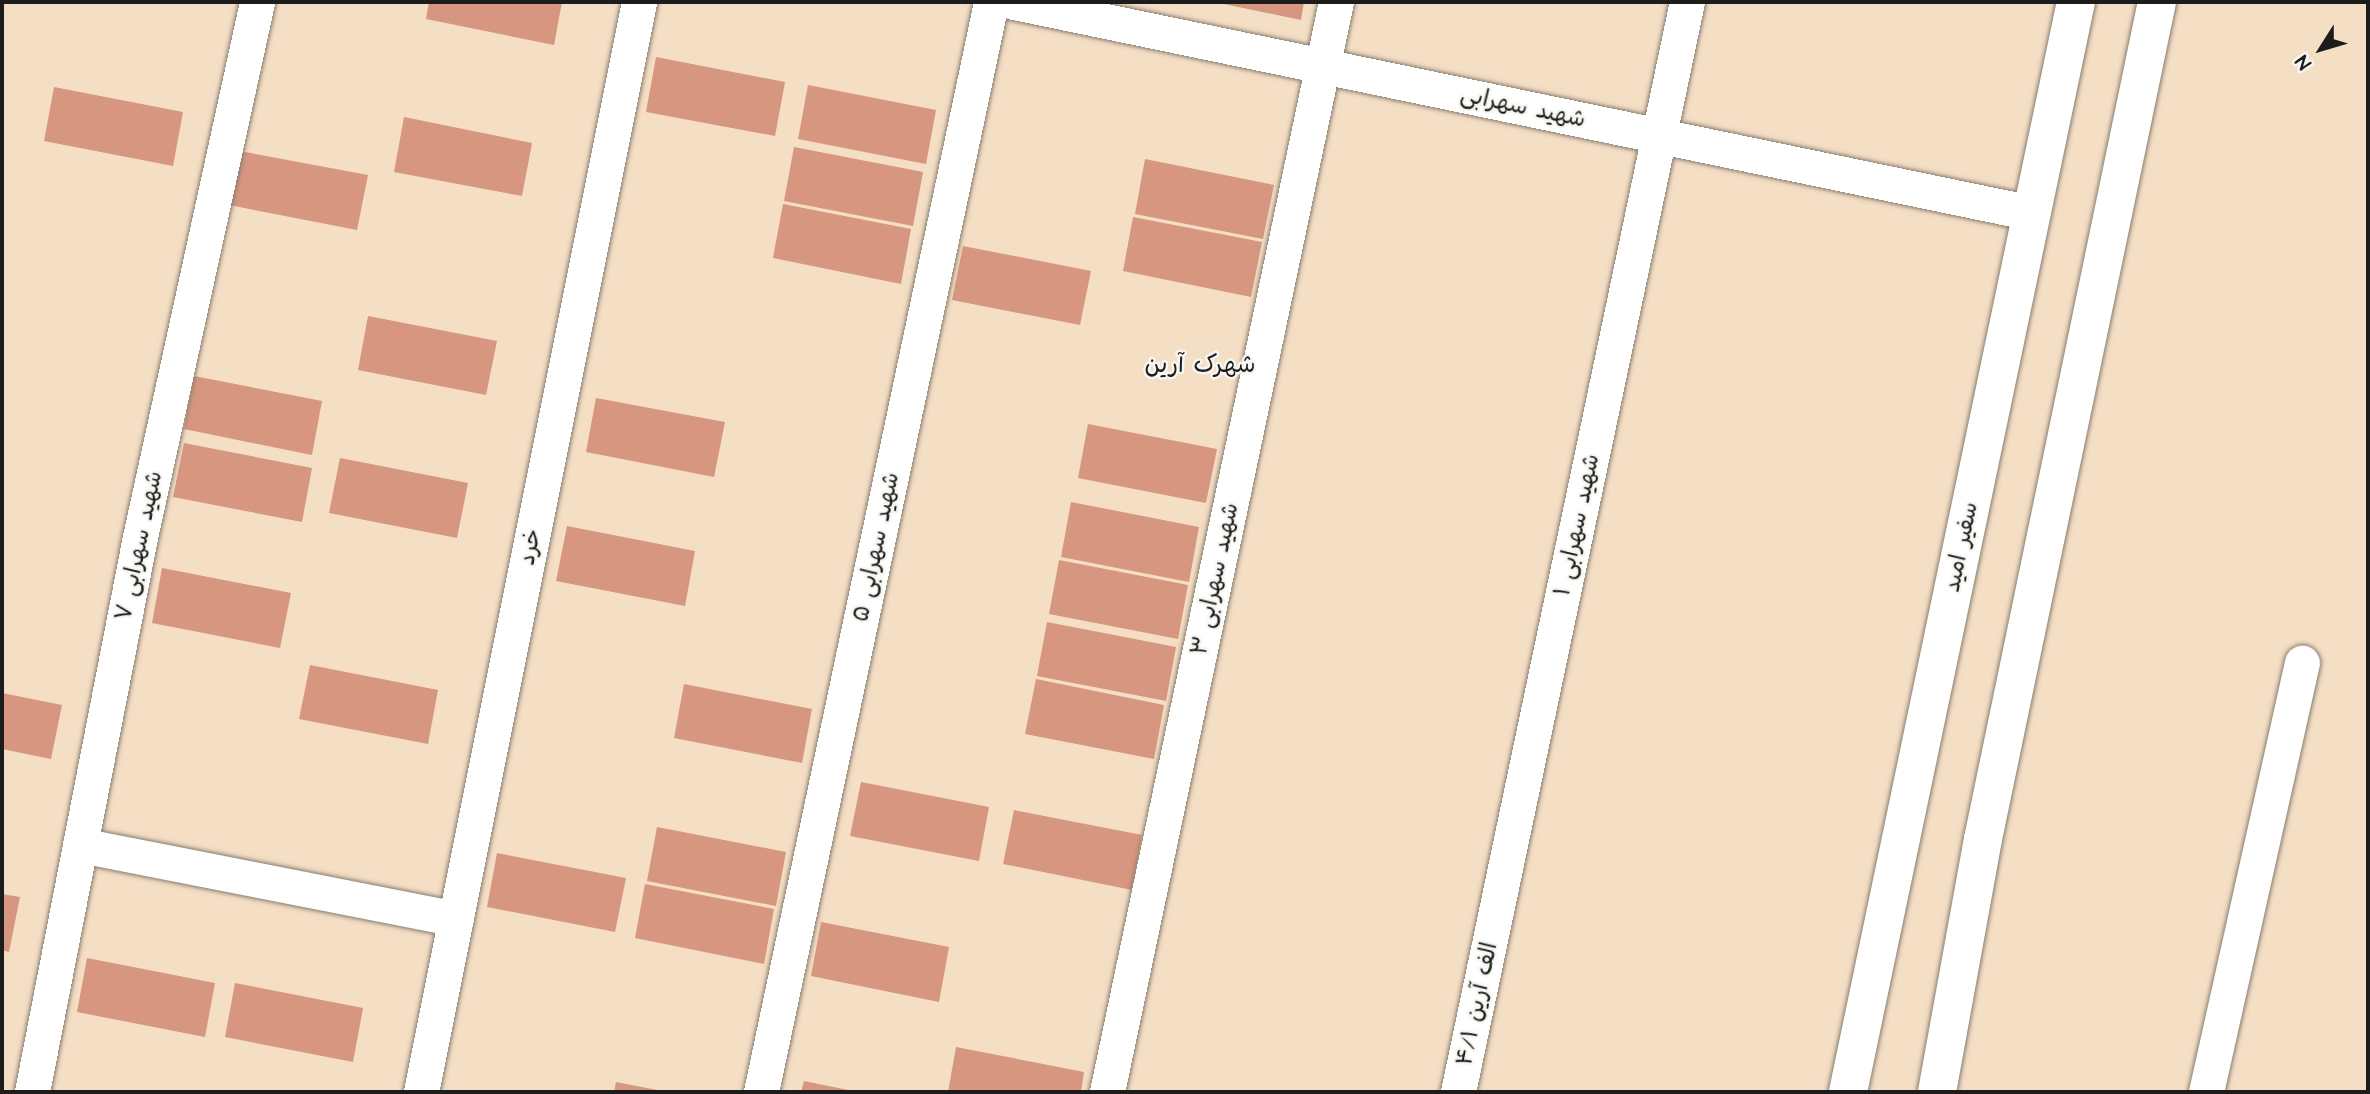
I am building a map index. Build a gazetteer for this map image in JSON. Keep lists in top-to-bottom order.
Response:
{
  "streets": {
    "street": [
      "شهید سهرابی",
      "شهید سهرابی ۱",
      "شهید سهرابی ۷",
      "خرد",
      "شهید سهرابی ۵",
      "سفیر امید",
      "شهید سهرابی ۳",
      "۴/۱ الف آرین"
    ]
  },
  "crossings": [
    ["شهید سهرابی", "شهید سهرابی ۱"],
    ["شهید سهرابی", "سفیر امید"],
    ["شهید سهرابی", "شهید سهرابی ۳"],
    ["شهید سهرابی ۱", "۴/۱ الف آرین"]
  ],
  "districts": ["شهرک آرین"],
  "north": "bottom left"
}
